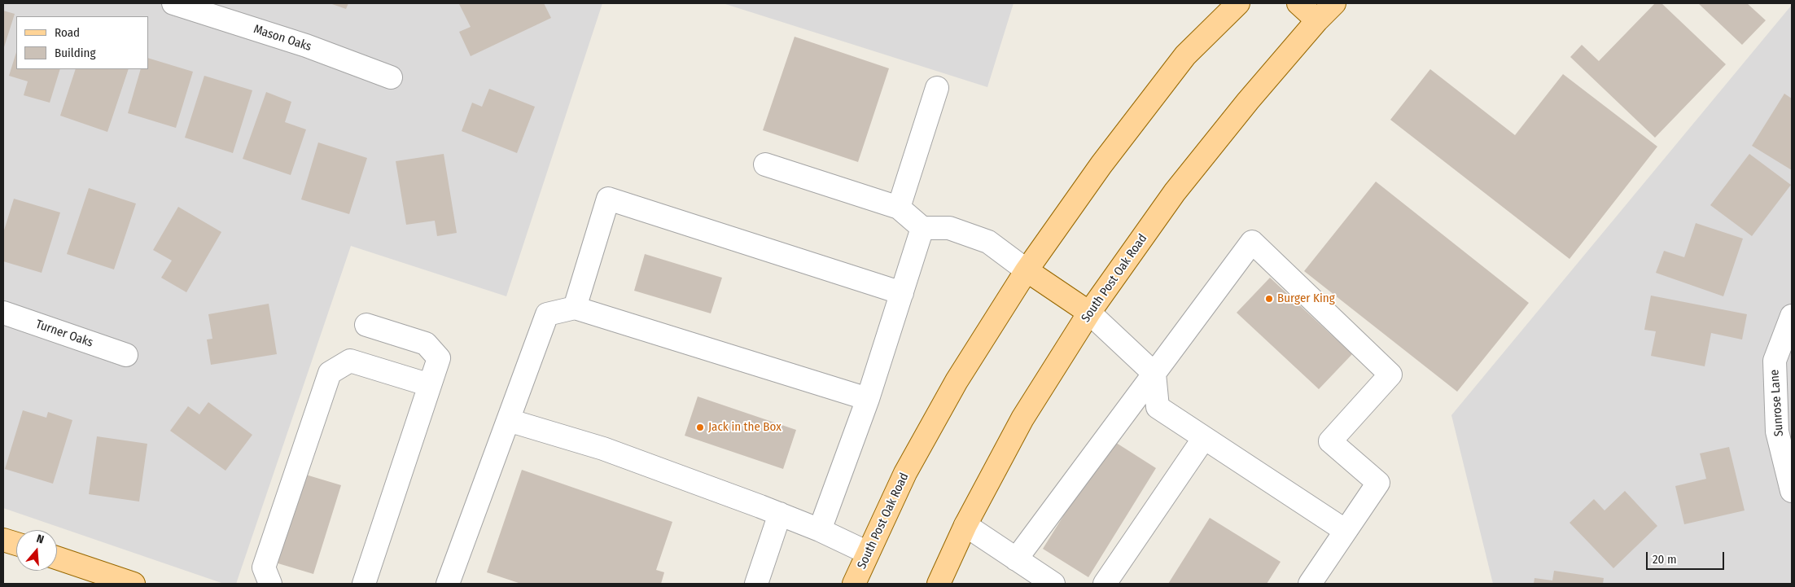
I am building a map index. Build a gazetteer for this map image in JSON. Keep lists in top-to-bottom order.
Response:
{
  "streets": {
    "main road": ["South Post Oak Road"],
    "street": ["Mason Oaks", "Turner Oaks", "Sunrose Lane"]
  },
  "places": ["Burger King", "Jack in the Box"],
  "legend": ["Road", "Building"],
  "scale_bar": "20 m",
  "north": "top"
}
